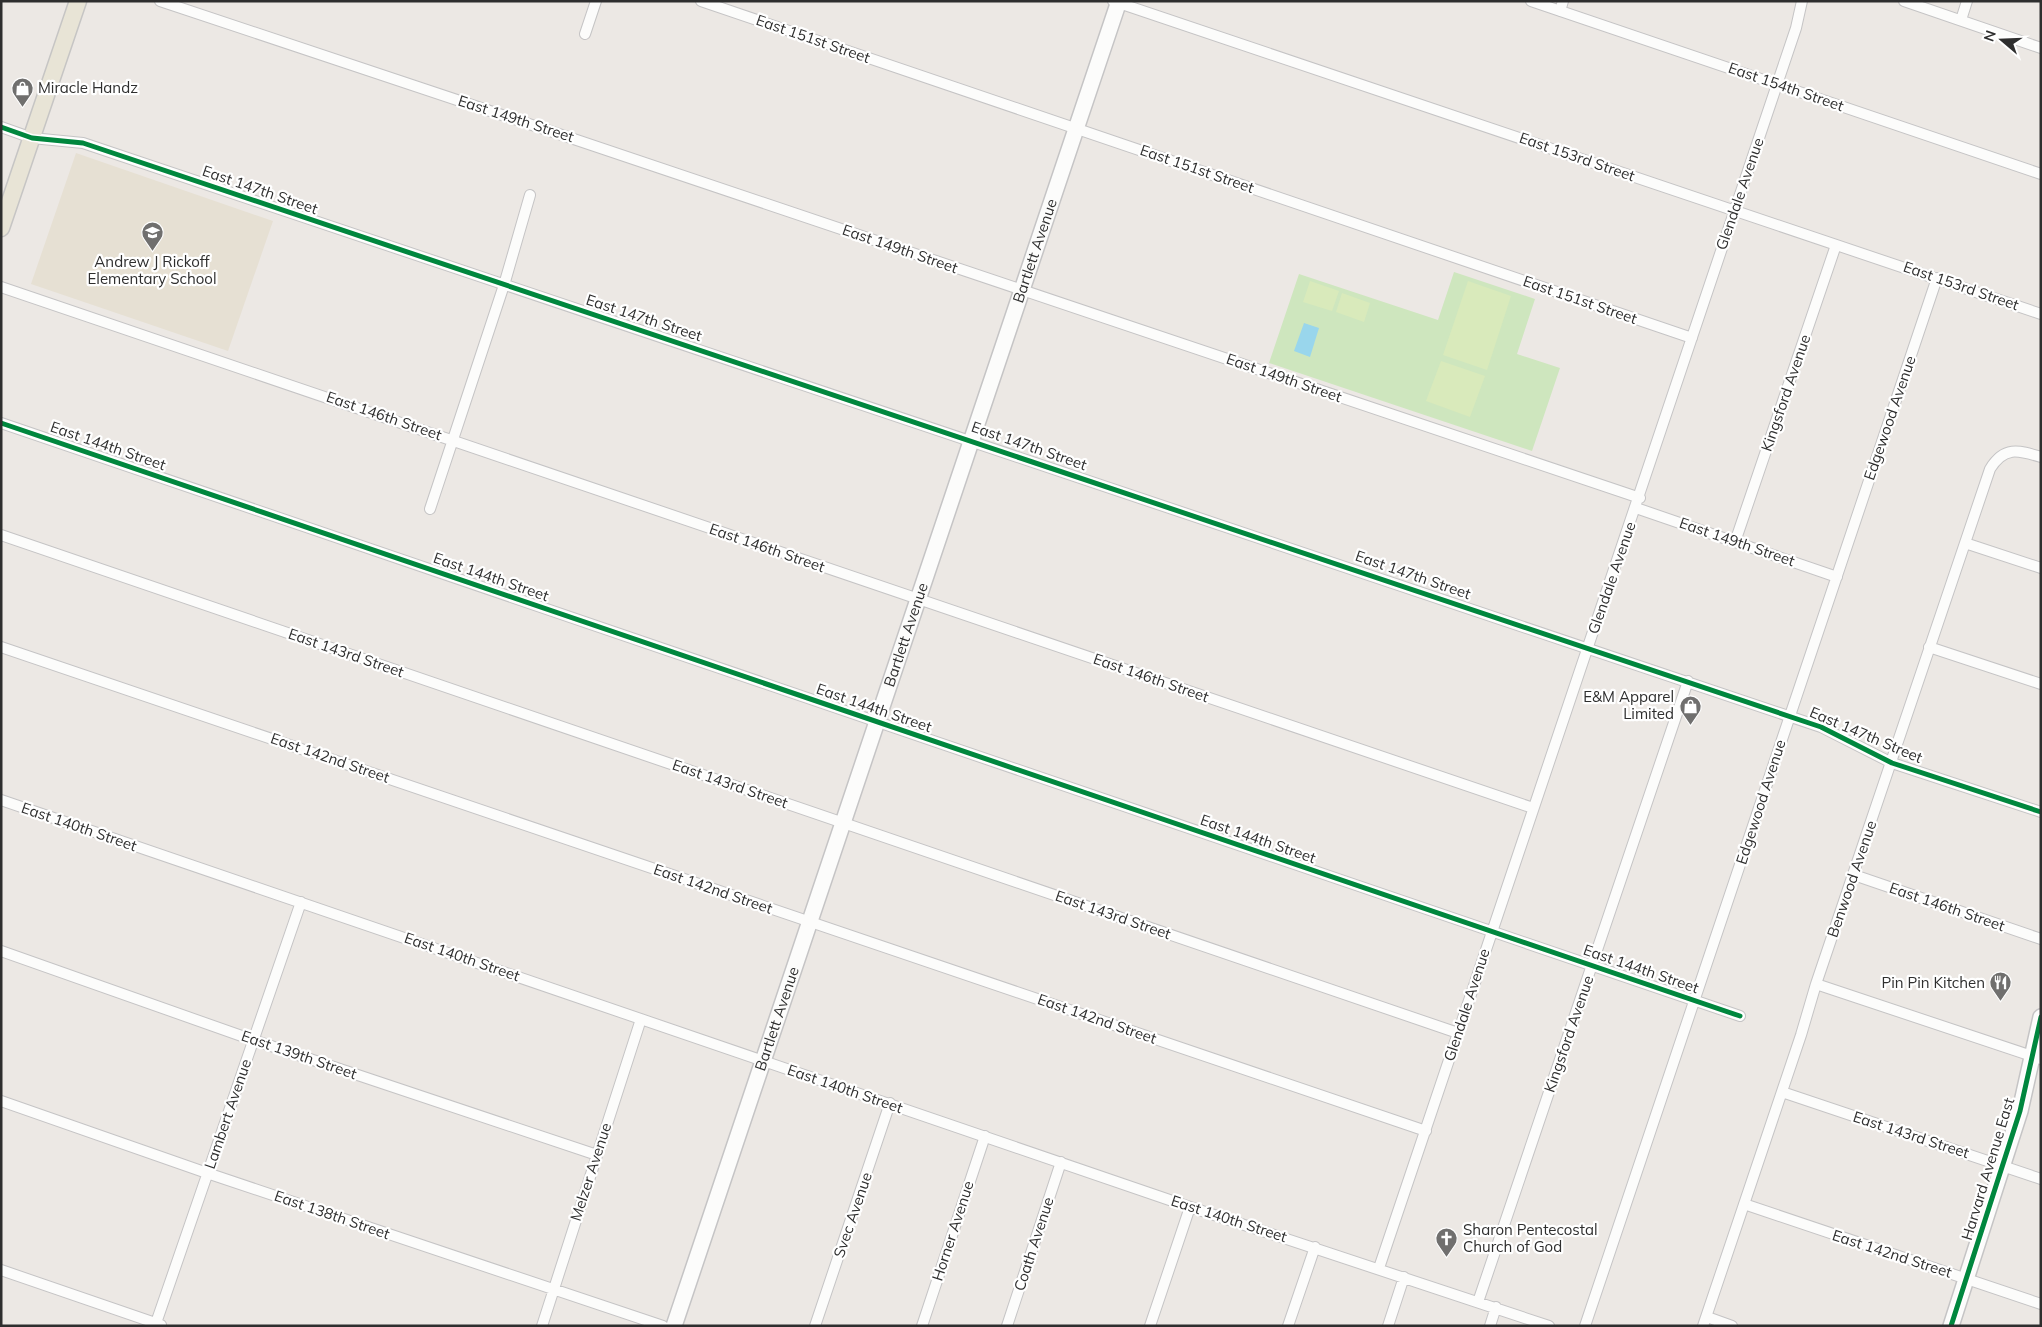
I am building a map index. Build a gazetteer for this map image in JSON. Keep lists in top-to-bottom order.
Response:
{
  "streets": {
    "street": [
      "East 151st Street",
      "East 154th Street",
      "East 149th Street",
      "East 153rd Street",
      "East 147th Street",
      "Glendale Avenue",
      "Bartlett Avenue",
      "Kingsford Avenue",
      "East 146th Street",
      "Edgewood Avenue",
      "East 144th Street",
      "East 143rd Street",
      "East 142nd Street",
      "East 140th Street",
      "Benwood Avenue",
      "East 139th Street",
      "Lambert Avenue",
      "Harvard Avenue East",
      "Melzer Avenue",
      "East 138th Street",
      "Svec Avenue",
      "Horner Avenue",
      "Coath Avenue"
    ]
  },
  "crossings": [
    ["East 151st Street", "Glendale Avenue"],
    ["East 151st Street", "Bartlett Avenue"],
    ["East 154th Street", "Glendale Avenue"],
    ["East 149th Street", "Glendale Avenue"],
    ["East 149th Street", "Bartlett Avenue"],
    ["East 149th Street", "Kingsford Avenue"],
    ["East 149th Street", "Edgewood Avenue"],
    ["East 153rd Street", "Glendale Avenue"],
    ["East 153rd Street", "Bartlett Avenue"],
    ["East 153rd Street", "Kingsford Avenue"],
    ["East 153rd Street", "Edgewood Avenue"],
    ["East 147th Street", "Glendale Avenue"],
    ["East 147th Street", "Bartlett Avenue"],
    ["East 147th Street", "Kingsford Avenue"],
    ["East 147th Street", "Edgewood Avenue"],
    ["East 147th Street", "Benwood Avenue"],
    ["Glendale Avenue", "East 146th Street"],
    ["Glendale Avenue", "East 144th Street"],
    ["Glendale Avenue", "East 143rd Street"],
    ["Glendale Avenue", "East 142nd Street"],
    ["Glendale Avenue", "East 140th Street"],
    ["Bartlett Avenue", "East 146th Street"],
    ["Bartlett Avenue", "East 144th Street"],
    ["Bartlett Avenue", "East 143rd Street"],
    ["Bartlett Avenue", "East 142nd Street"],
    ["Bartlett Avenue", "East 140th Street"],
    ["Kingsford Avenue", "East 144th Street"],
    ["Kingsford Avenue", "East 140th Street"],
    ["East 146th Street", "Benwood Avenue"],
    ["Edgewood Avenue", "East 144th Street"],
    ["East 143rd Street", "Benwood Avenue"],
    ["East 143rd Street", "Harvard Avenue East"],
    ["East 142nd Street", "Benwood Avenue"],
    ["East 142nd Street", "Harvard Avenue East"],
    ["East 140th Street", "Lambert Avenue"],
    ["East 140th Street", "Melzer Avenue"],
    ["East 140th Street", "Svec Avenue"],
    ["East 140th Street", "Horner Avenue"],
    ["East 140th Street", "Coath Avenue"],
    ["East 139th Street", "Lambert Avenue"],
    ["East 139th Street", "Melzer Avenue"],
    ["Lambert Avenue", "East 138th Street"],
    ["Melzer Avenue", "East 138th Street"]
  ],
  "places": {
    "shop": ["Miracle Handz", "E&M Apparel Limited"],
    "school or university": ["Andrew J Rickoff Elementary School"],
    "restaurant": ["Pin Pin Kitchen"],
    "church": ["Sharon Pentecostal Church of God"]
  },
  "north": "left"
}
